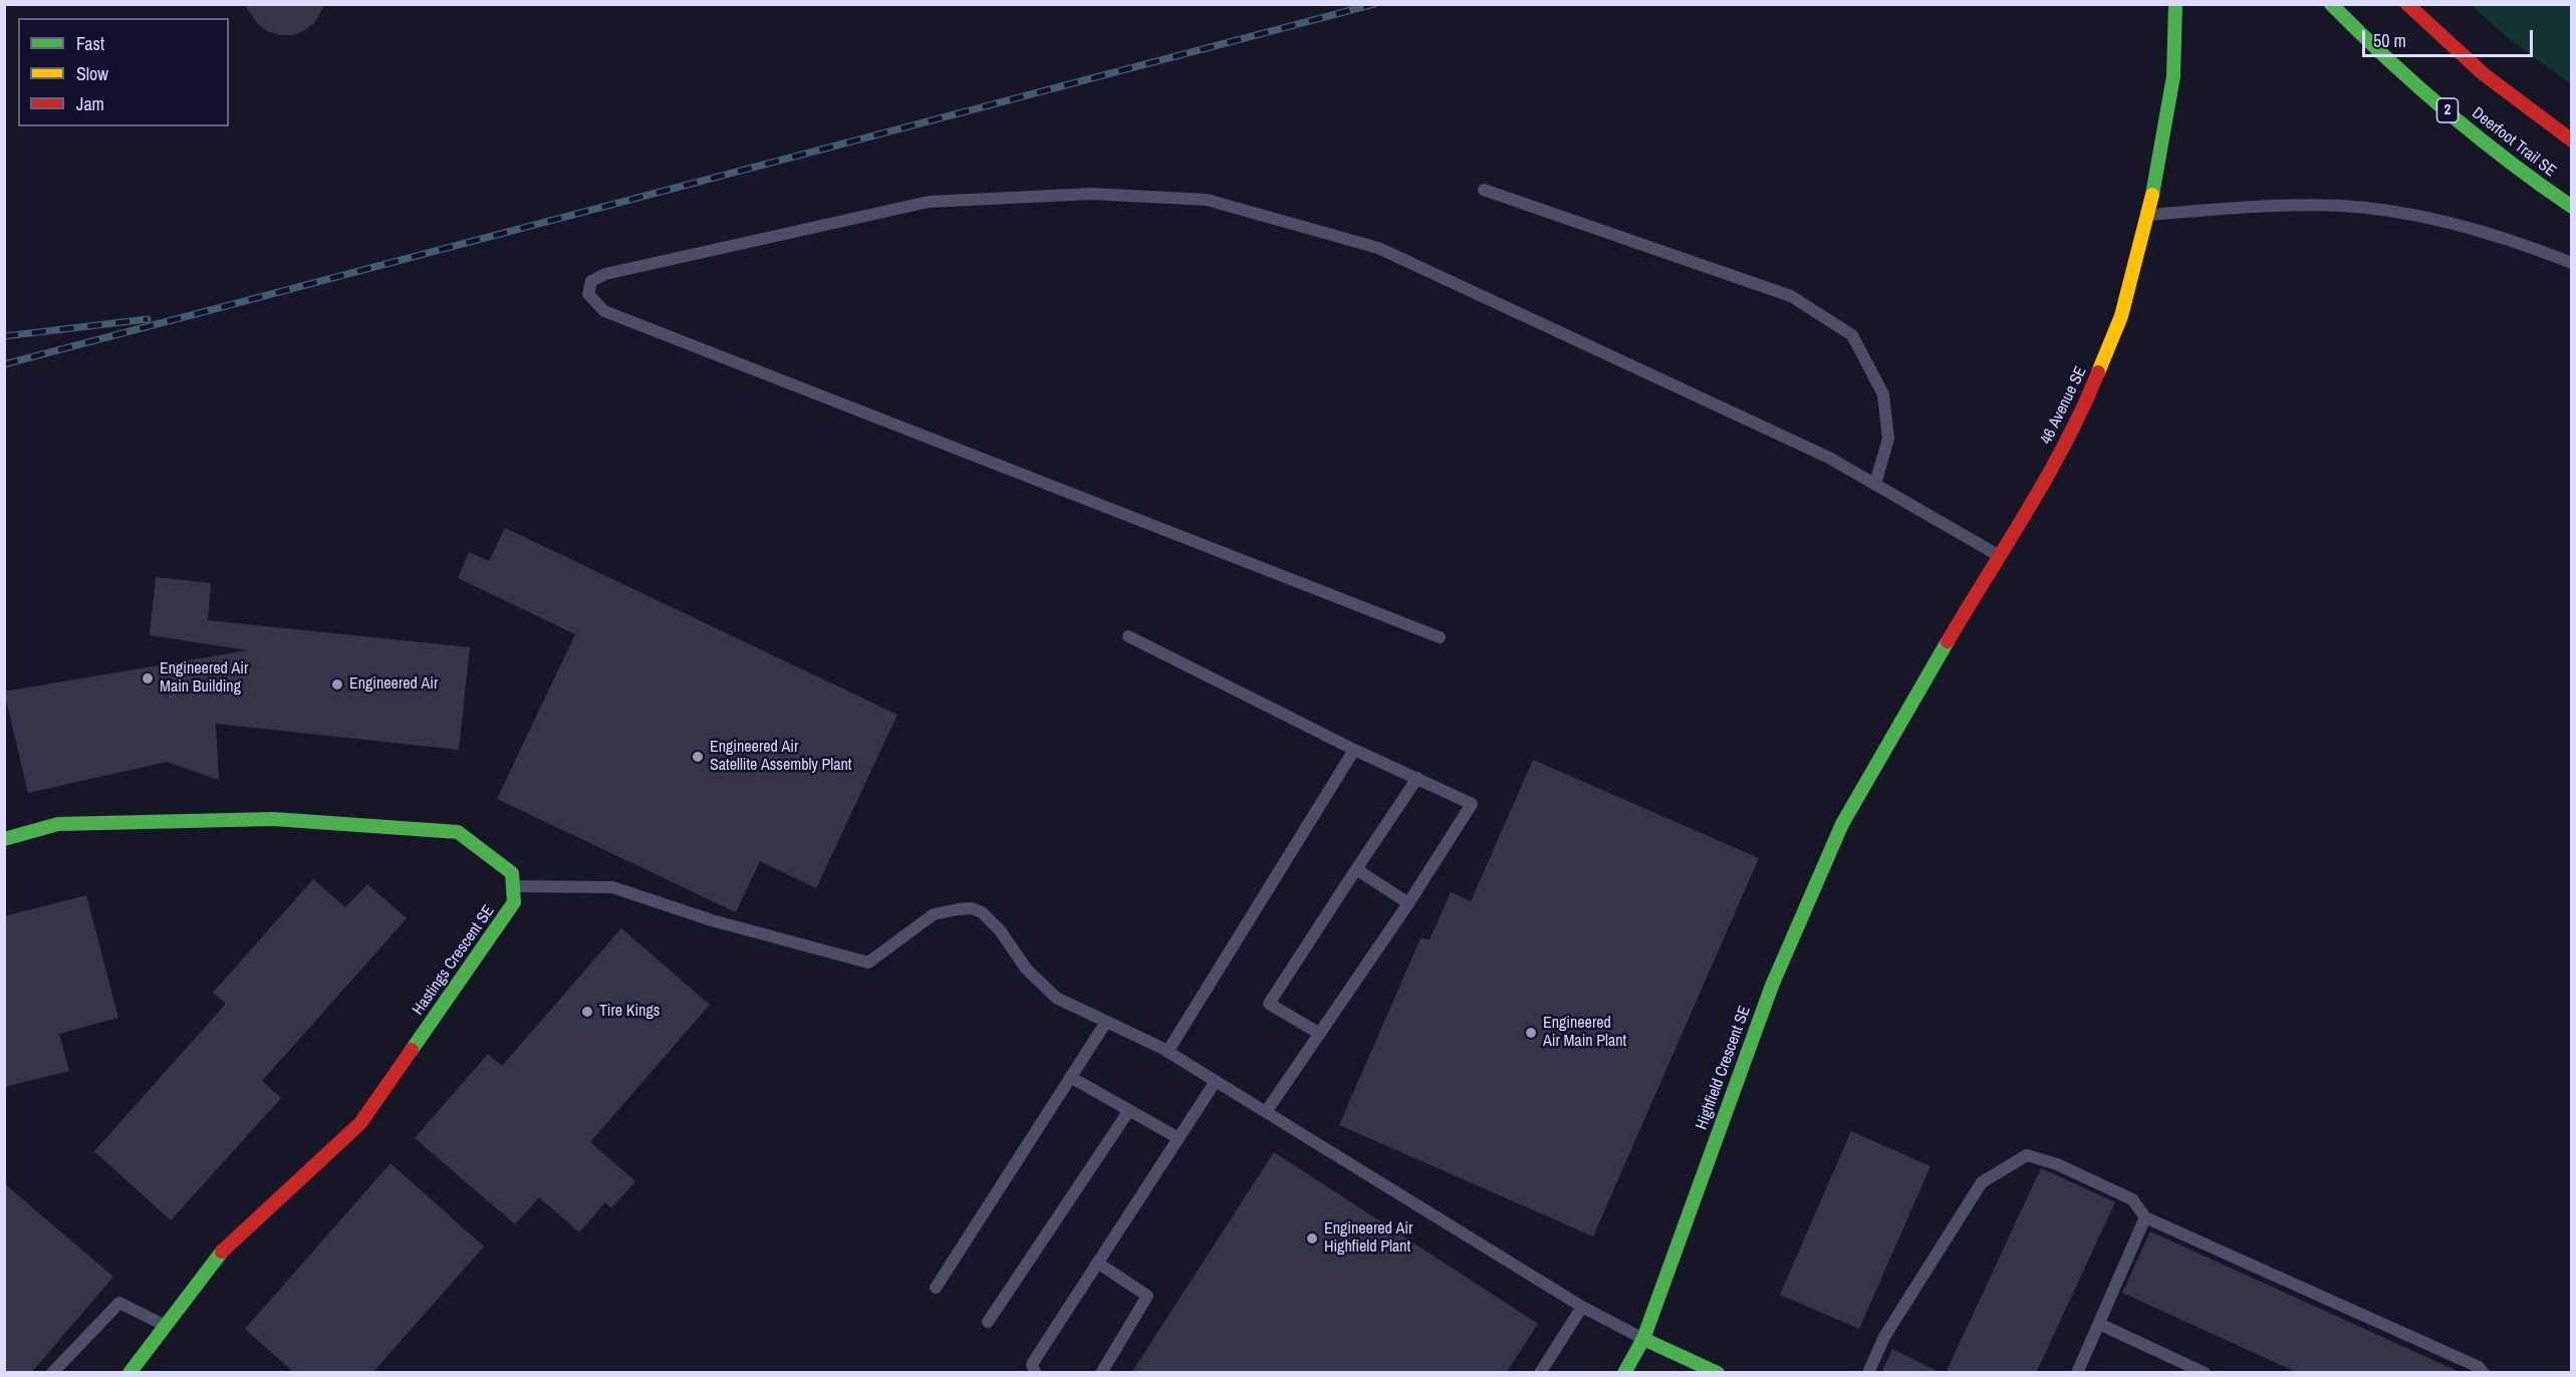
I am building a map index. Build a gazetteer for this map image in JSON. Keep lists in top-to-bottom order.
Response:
{
  "streets": {
    "main road": [
      "2",
      "Deerfoot Trail SE",
      "46 Avenue SE",
      "Hastings Crescent SE",
      "Highfield Crescent SE"
    ]
  },
  "crossings": [
    ["46 Avenue SE", "Highfield Crescent SE"]
  ],
  "places": [
    "Engineered Air Main Building",
    "Engineered Air",
    "Engineered Air Satellite Assembly Plant",
    "Tire Kings",
    "Engineered Air Main Plant",
    "Engineered Air Highfield Plant"
  ],
  "legend": ["Fast", "Slow", "Jam"],
  "scale_bar": "50 m"
}
